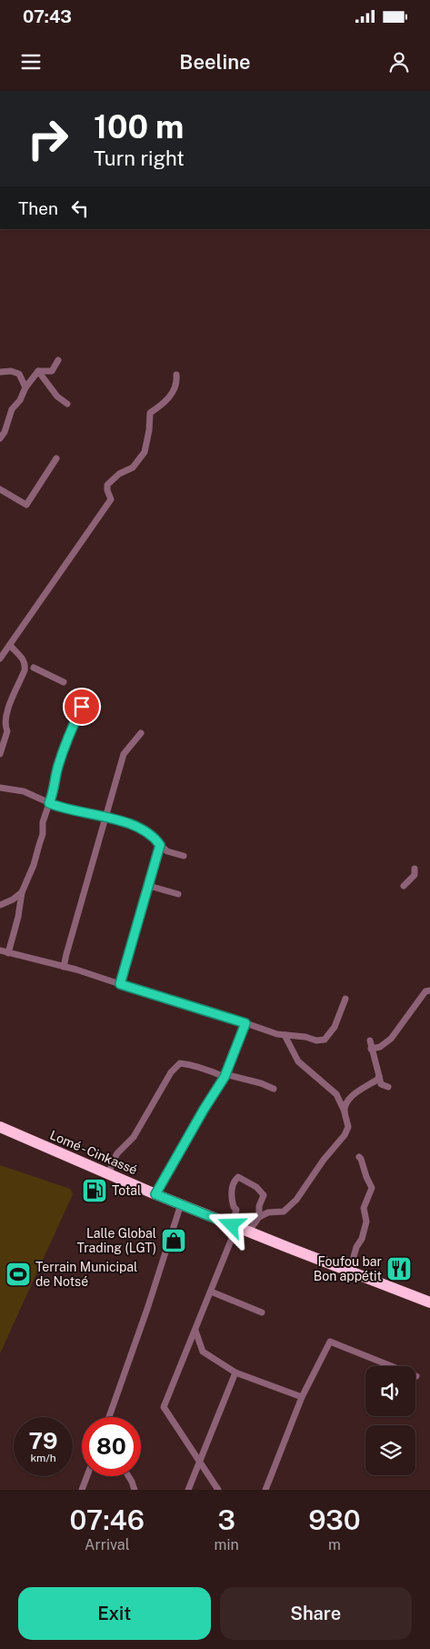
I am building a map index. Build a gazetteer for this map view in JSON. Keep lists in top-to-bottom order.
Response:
{
  "streets": {
    "highway": ["Lomé - Cinkassé"]
  },
  "places": {
    "fuel station": ["Total"],
    "shop": ["Lalle Global Trading (LGT)"],
    "restaurant": ["Foufou bar Bon appétit"],
    "sports": ["Terrain Municipal de Notsé"]
  },
  "page": {
    "status": "07:43",
    "header": "Beeline",
    "turn": ["100 m", "Turn right"],
    "then": "Then",
    "speed": "79 km/h",
    "limit": "80",
    "eta": [
      "07:46",
      "Arrival",
      "3",
      "min",
      "930",
      "m"
    ],
    "buttons": ["Exit", "Share"]
  }
}
